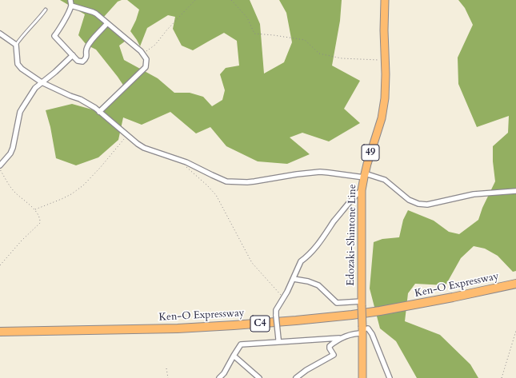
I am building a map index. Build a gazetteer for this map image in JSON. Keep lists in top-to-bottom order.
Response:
{
  "streets": {
    "highway": ["Ken-O Expressway", "C4"],
    "main road": ["49", "Edozaki-Shintone Line"]
  }
}
